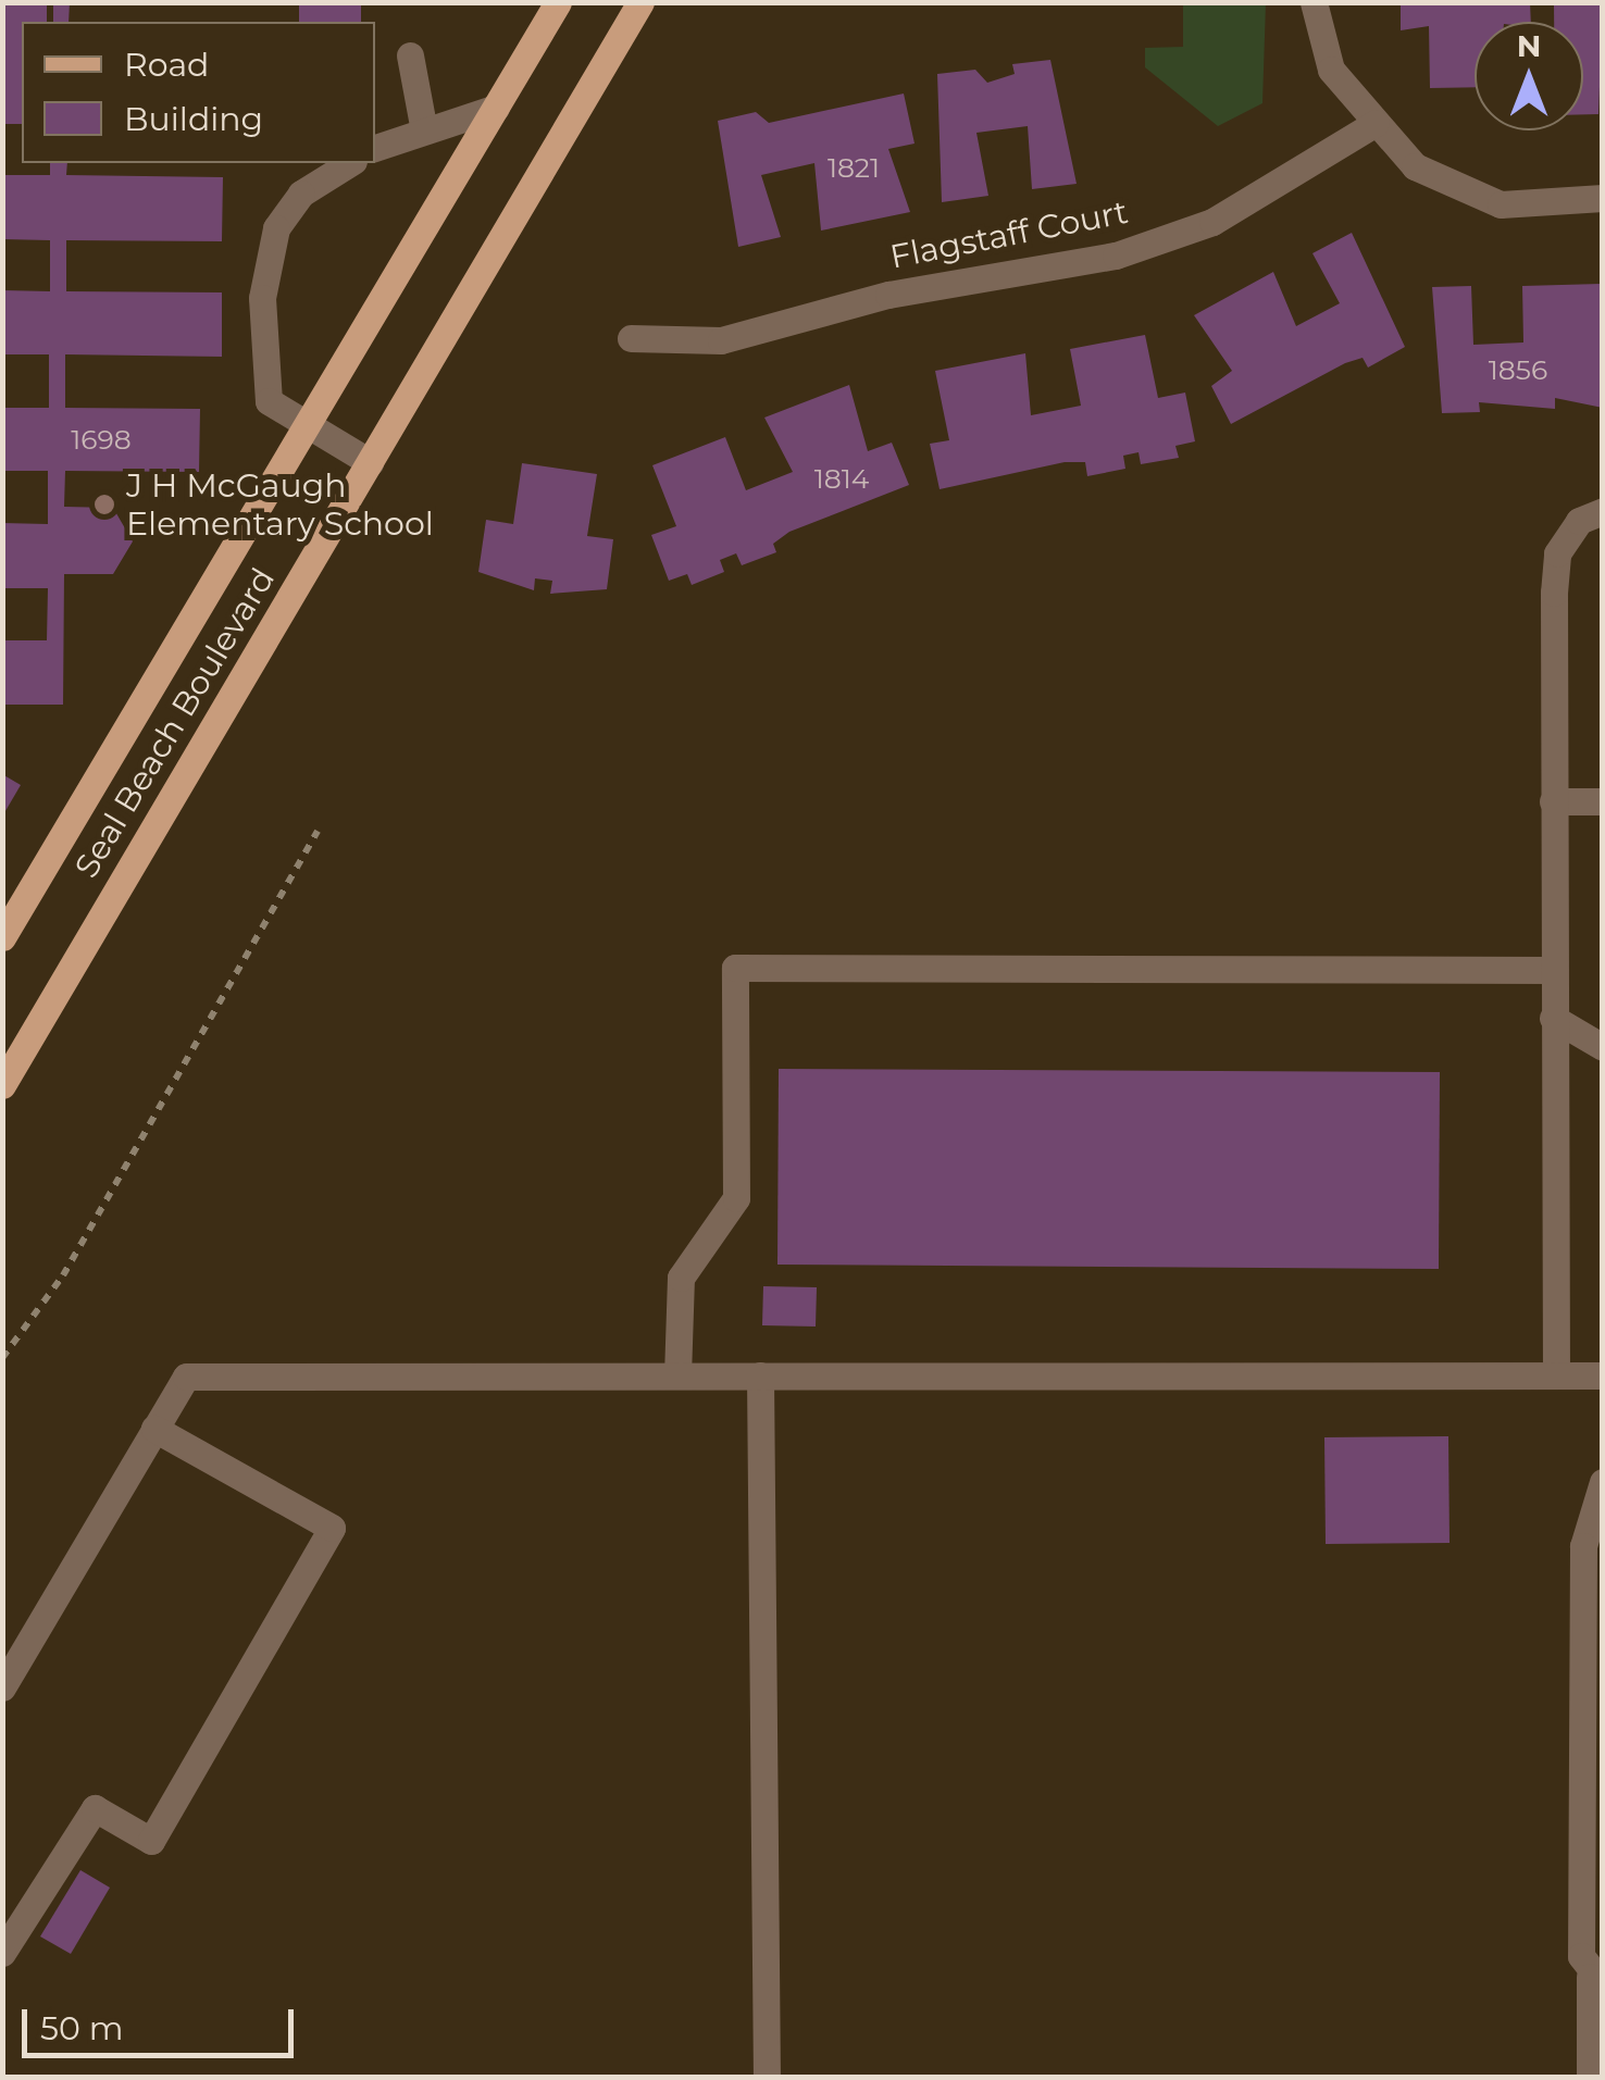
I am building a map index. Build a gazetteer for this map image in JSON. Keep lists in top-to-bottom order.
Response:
{
  "streets": {
    "main road": ["Seal Beach Boulevard"],
    "street": ["Flagstaff Court"]
  },
  "places": ["J H McGaugh Elementary School"],
  "house_numbers": [
    "1821",
    "1856",
    "1698",
    "1814"
  ],
  "legend": ["Road", "Building"],
  "scale_bar": "50 m",
  "north": "top"
}
